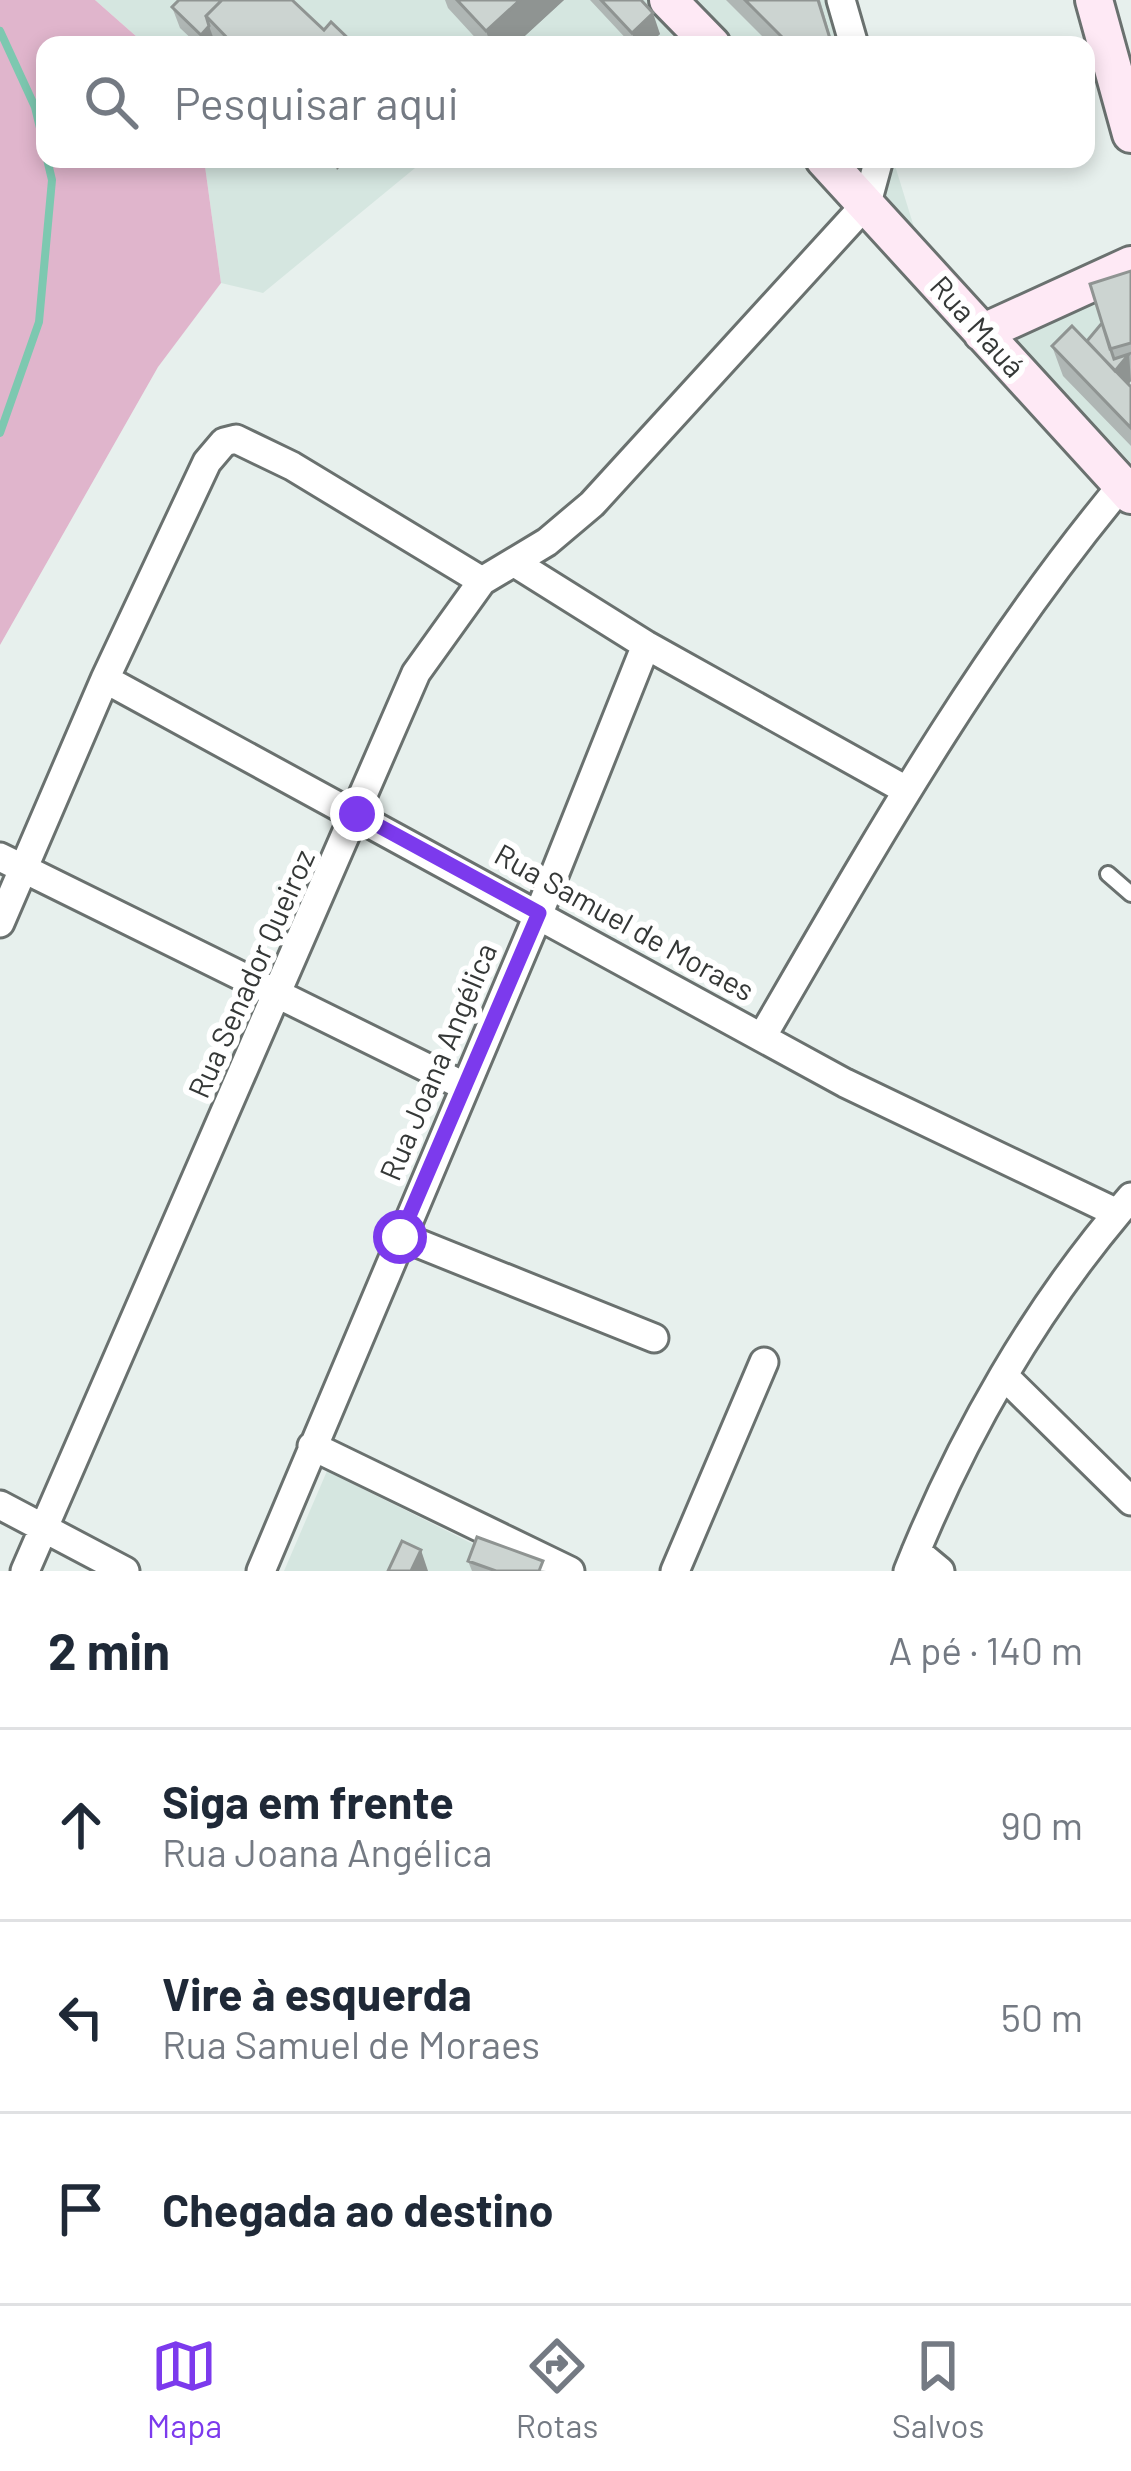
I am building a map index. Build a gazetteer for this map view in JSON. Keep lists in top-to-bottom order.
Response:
{
  "streets": {
    "street": [
      "Rua Mauá",
      "Rua Samuel de Moraes",
      "Rua Senador Queiroz",
      "Rua Joana Angélica"
    ]
  },
  "crossings": [
    ["Rua Mauá", "Rua Senador Queiroz"],
    ["Rua Samuel de Moraes", "Rua Senador Queiroz"],
    ["Rua Samuel de Moraes", "Rua Joana Angélica"]
  ],
  "page": {
    "search": "Pesquisar aqui",
    "heading": ["2 min", "A pé · 140 m"],
    "list": [
      ["Siga em frente", "Rua Joana Angélica", "90 m"],
      ["Vire à esquerda", "Rua Samuel de Moraes", "50 m"],
      "Chegada ao destino"
    ],
    "nav": ["Mapa", "Rotas", "Salvos"]
  }
}
